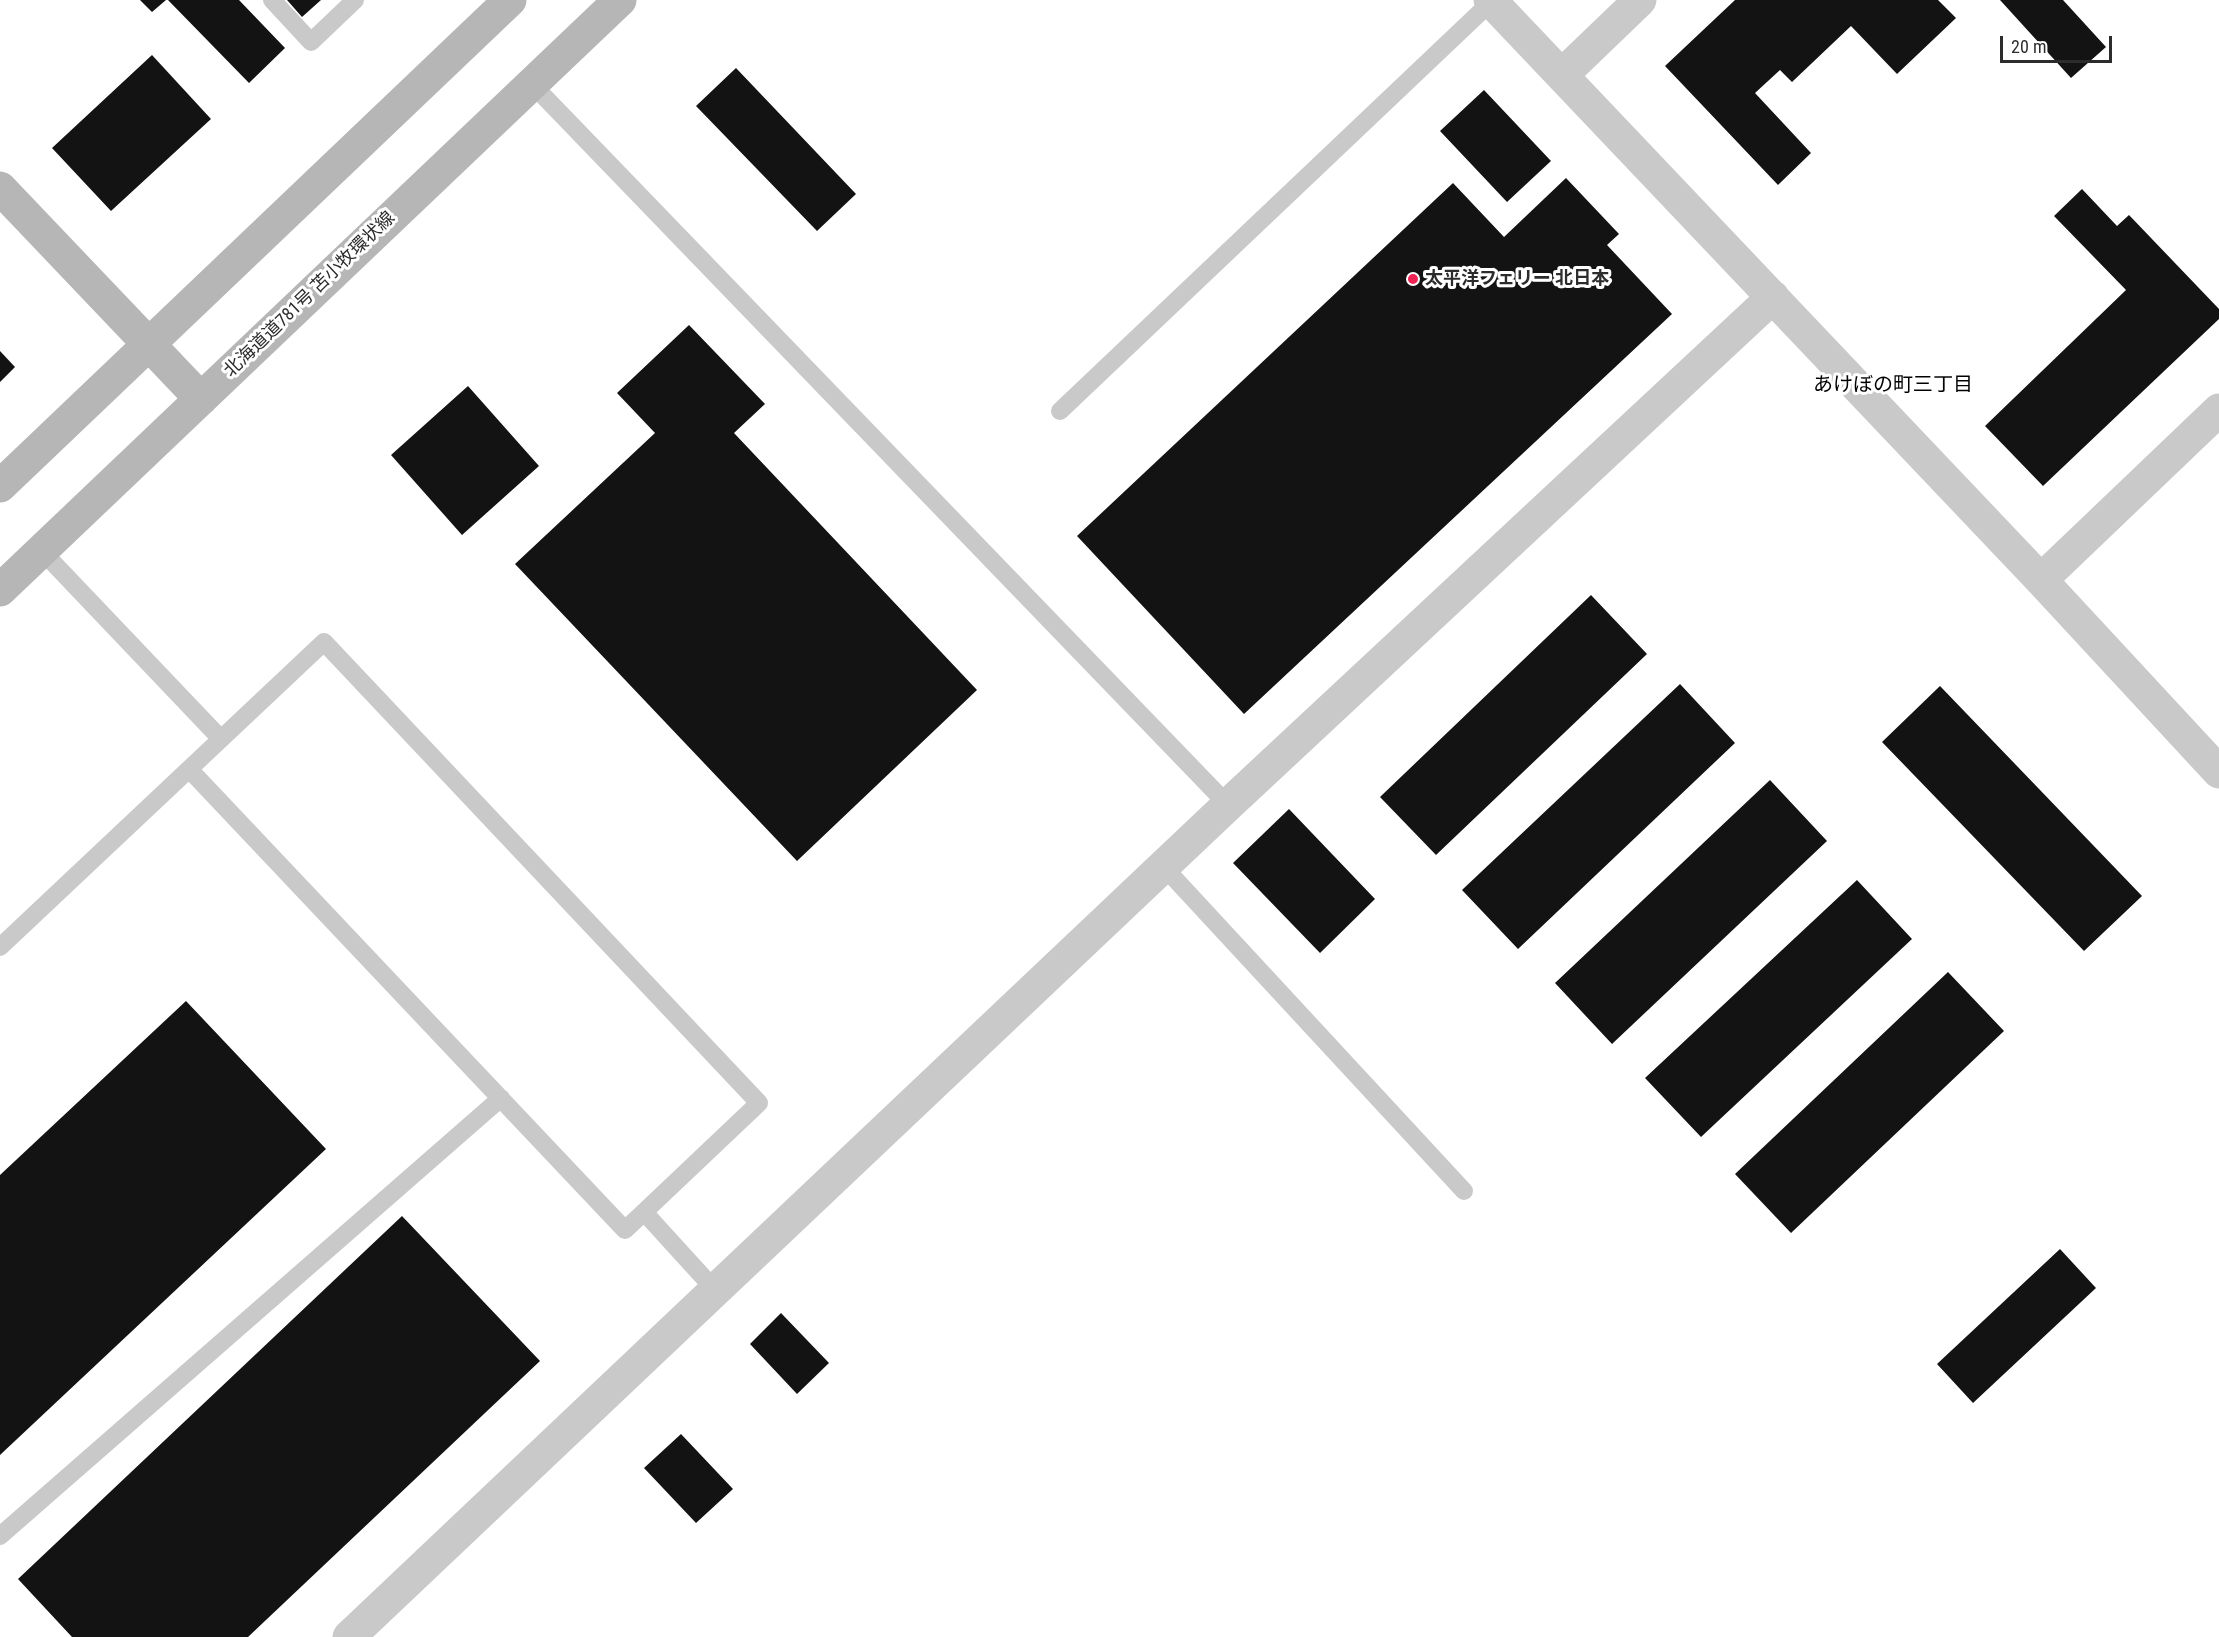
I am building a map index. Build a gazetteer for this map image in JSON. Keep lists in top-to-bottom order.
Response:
{
  "streets": {
    "main road": ["北海道道781号 苫小牧環状線"]
  },
  "districts": ["あけぼの町三丁目"],
  "places": ["太平洋フェリー 北日本"],
  "scale_bar": "20 m"
}
